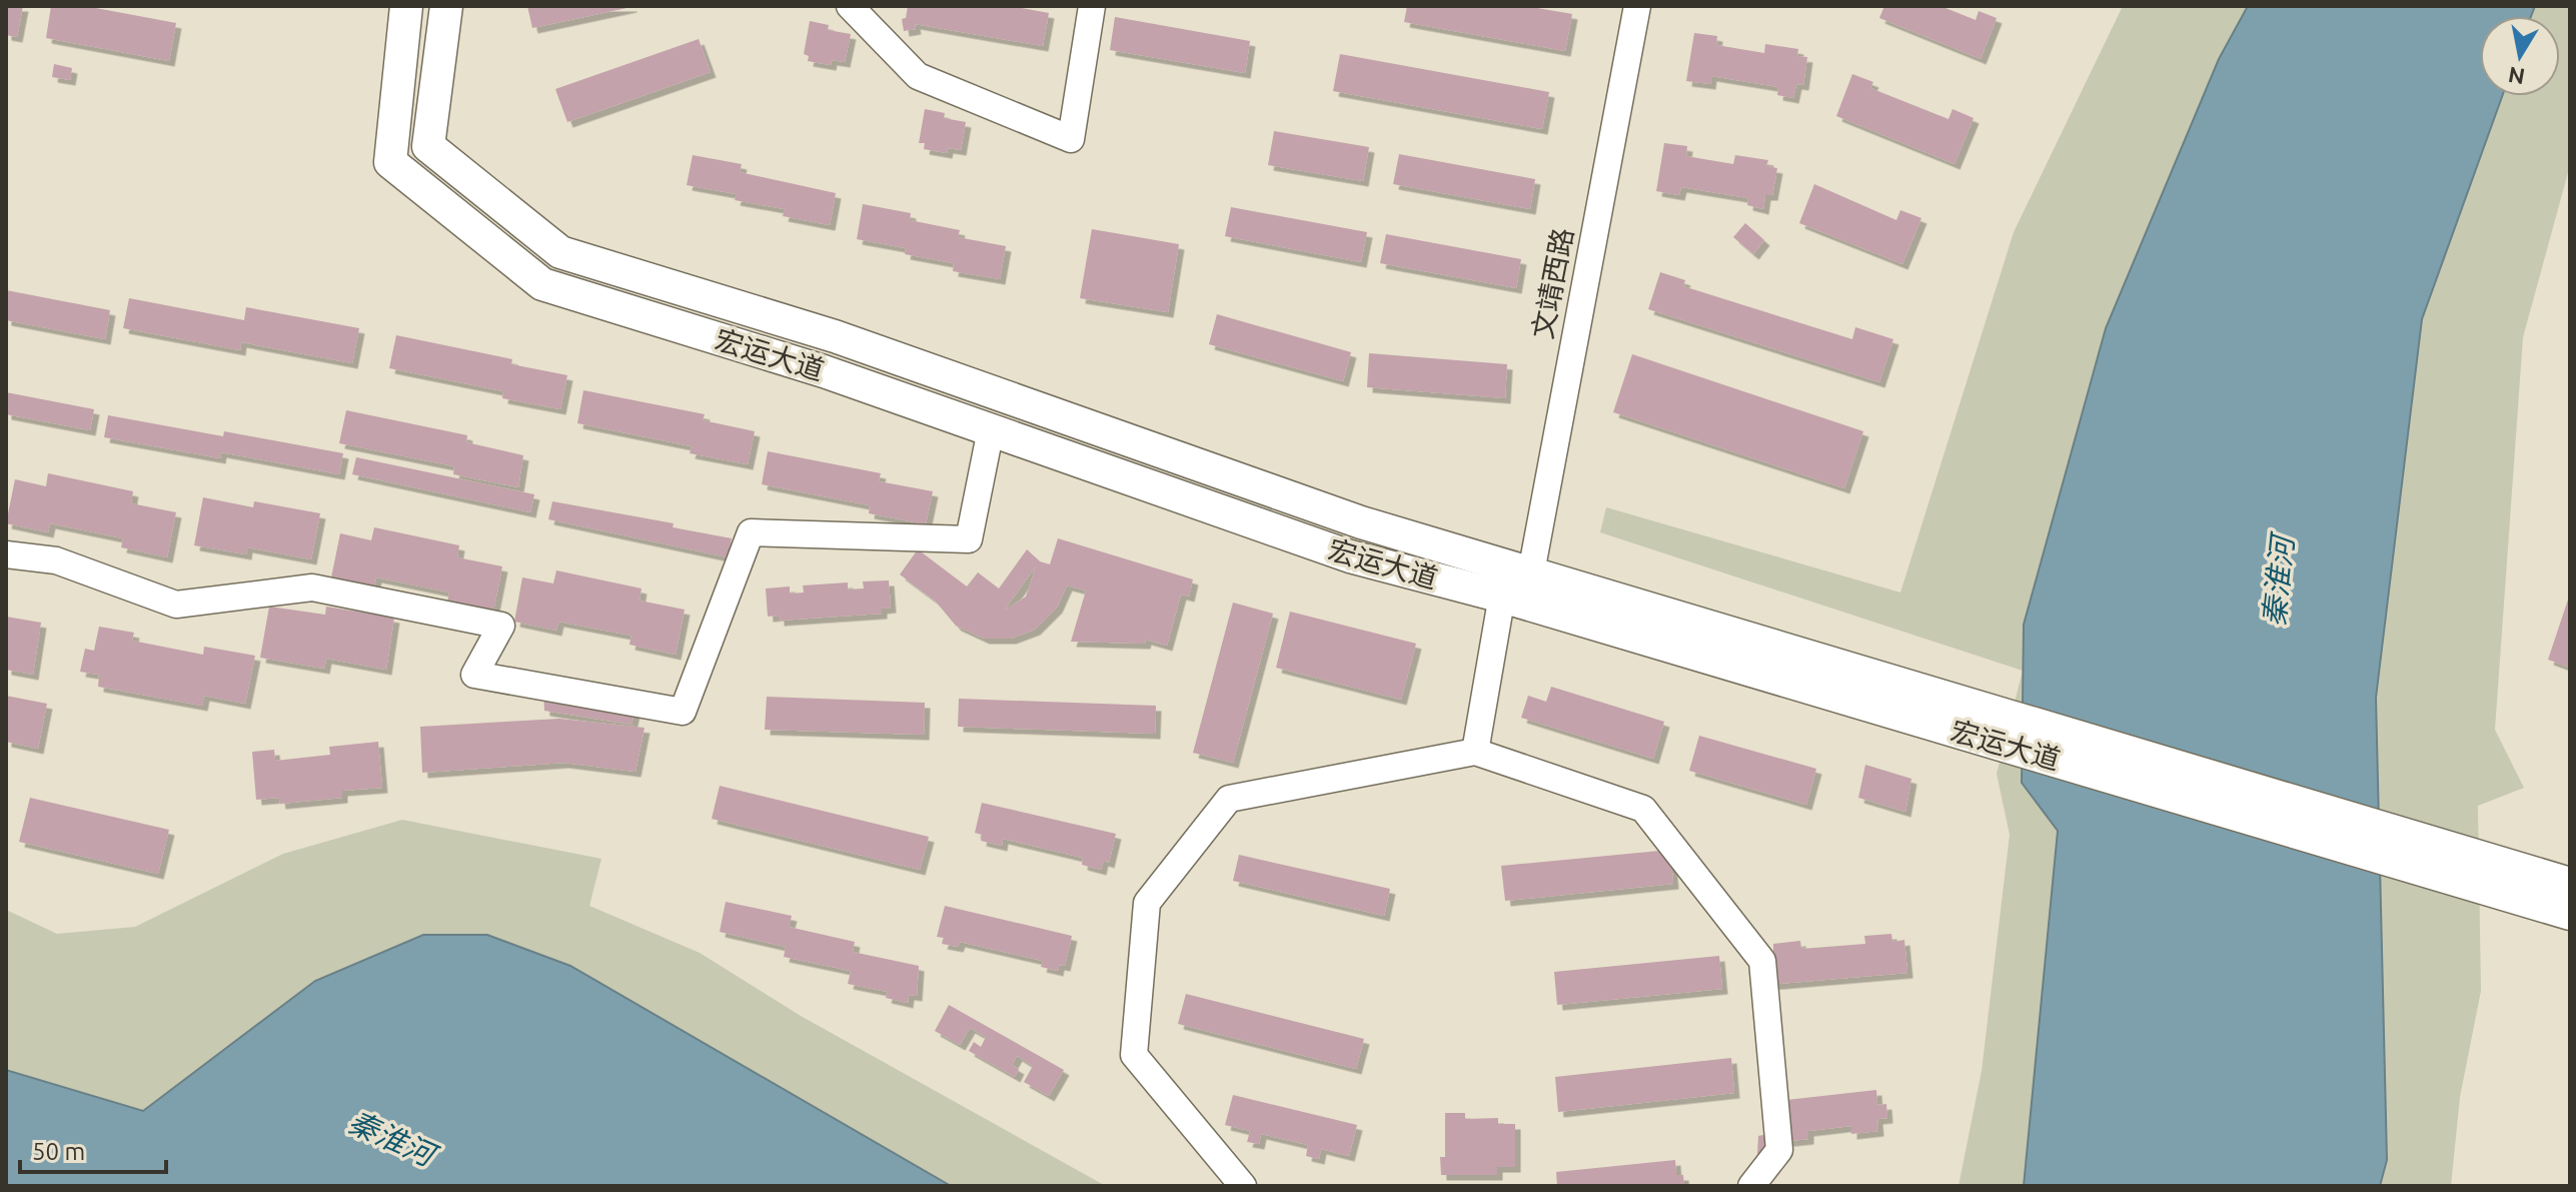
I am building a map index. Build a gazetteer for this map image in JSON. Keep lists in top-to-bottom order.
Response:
{
  "streets": {
    "main road": ["宏运大道"],
    "street": ["文靖西路"]
  },
  "crossings": [
    ["文靖西路", "宏运大道"]
  ],
  "water": ["秦淮河"],
  "scale_bar": "50 m",
  "north": "bottom"
}
